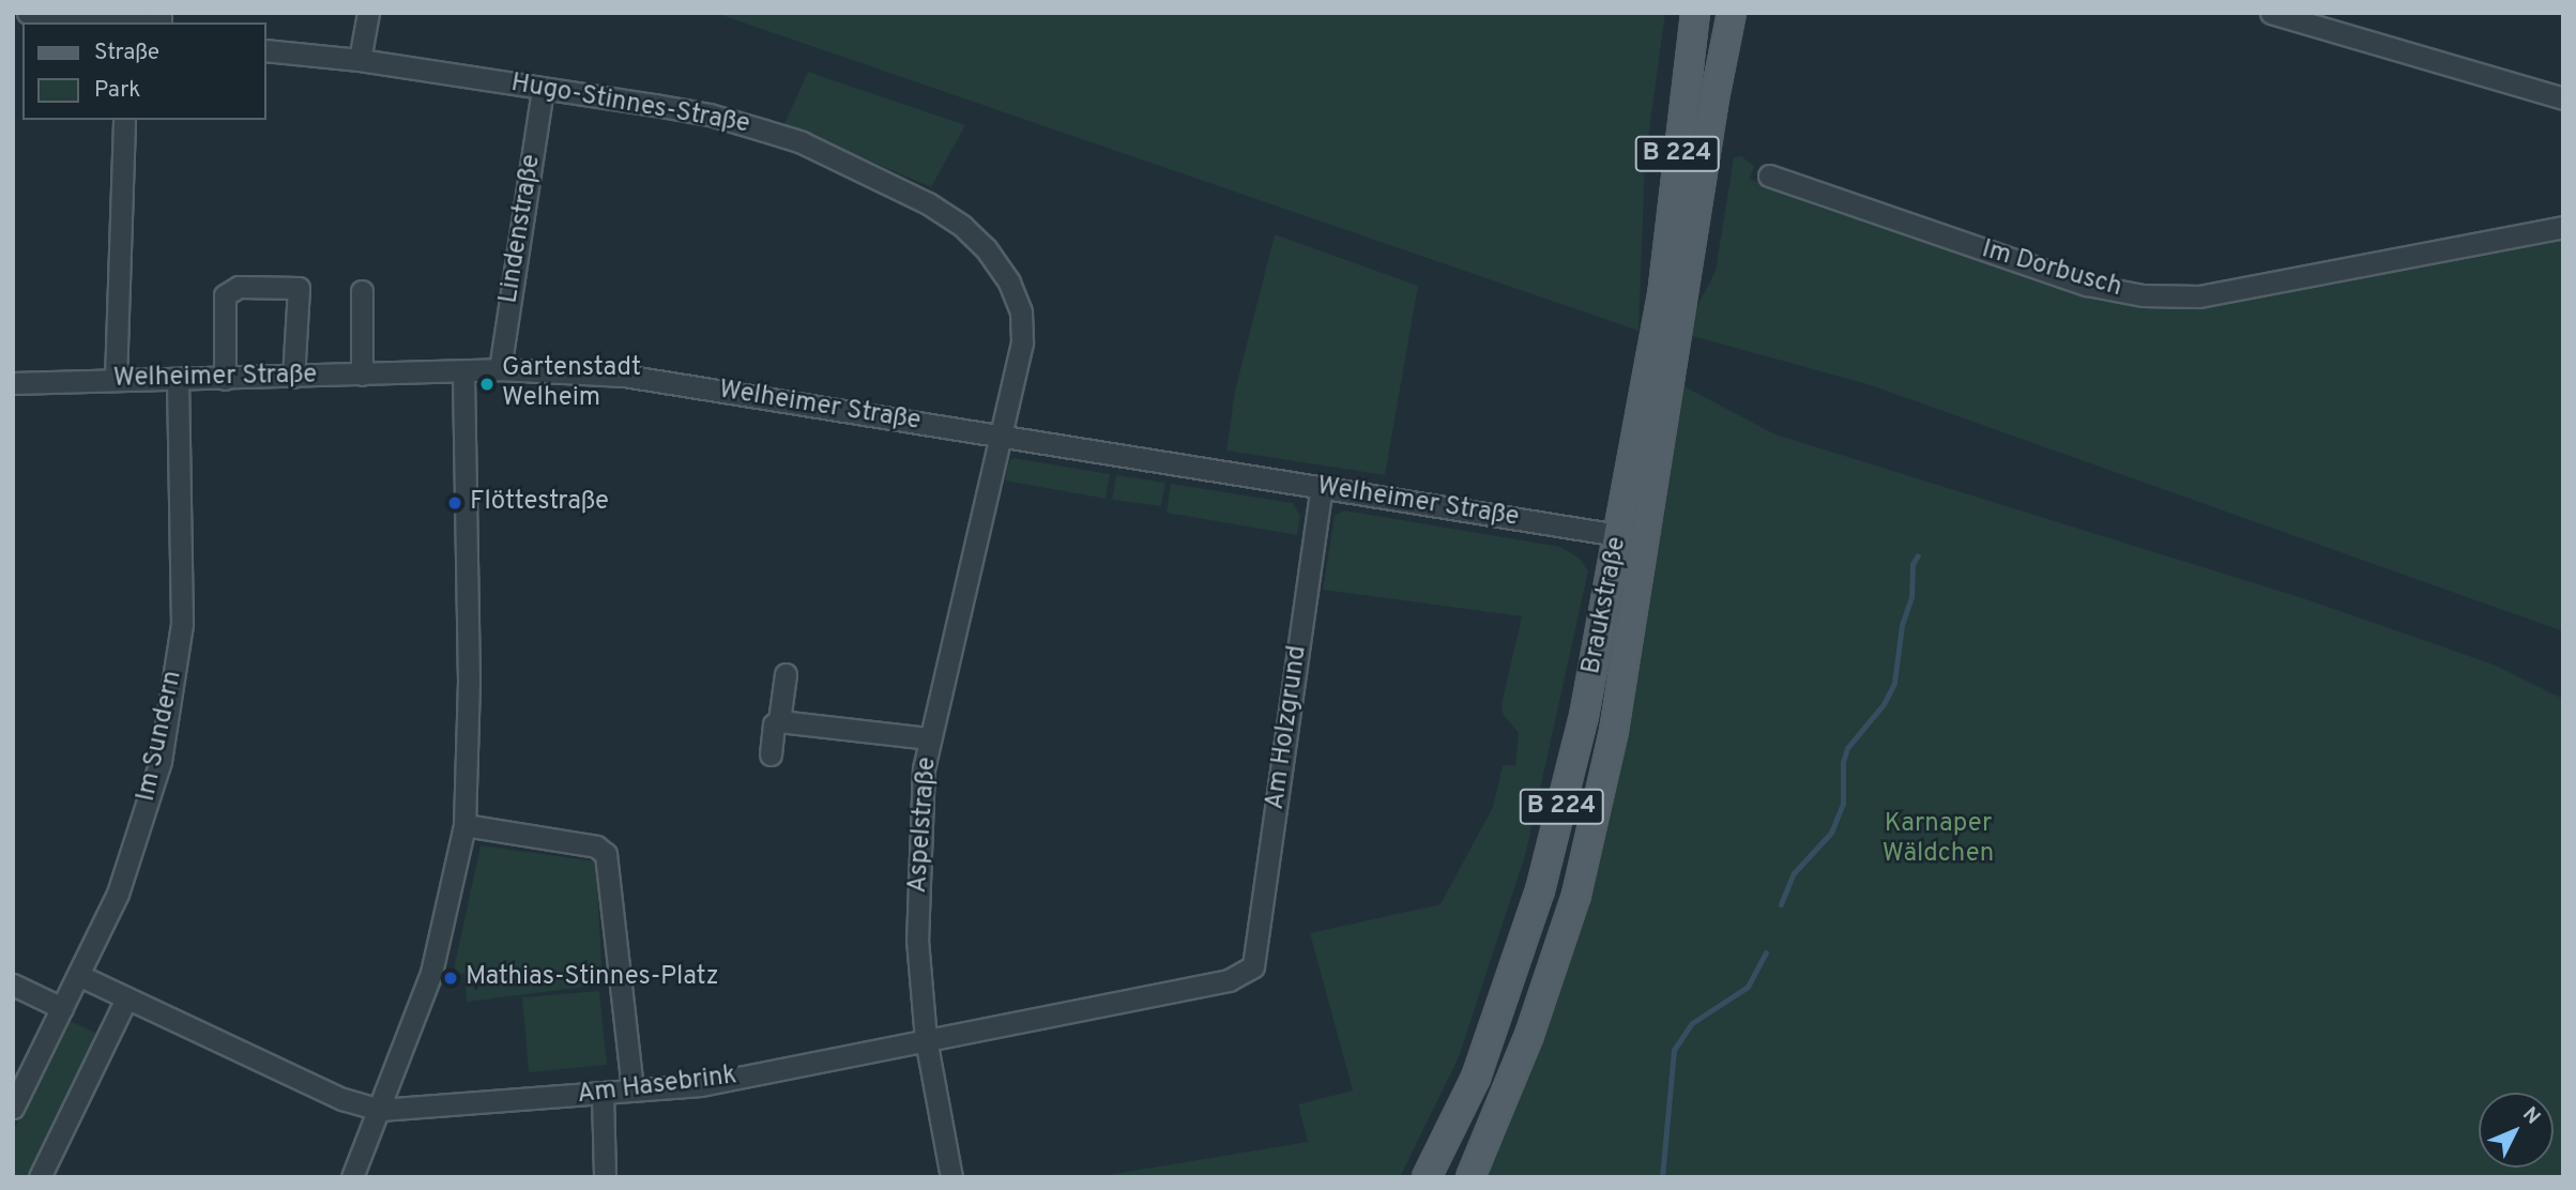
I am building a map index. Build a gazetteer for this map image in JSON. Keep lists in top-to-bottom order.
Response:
{
  "streets": {
    "main road": ["B 224", "Braukstraße"],
    "street": [
      "Hugo-Stinnes-Straße",
      "Lindenstraße",
      "Im Dorbusch",
      "Welheimer Straße",
      "Am Holzgrund",
      "Im Sundern",
      "Aspelstraße",
      "Am Hasebrink"
    ]
  },
  "crossings": [
    ["Hugo-Stinnes-Straße", "Lindenstraße"],
    ["Hugo-Stinnes-Straße", "Welheimer Straße"],
    ["Hugo-Stinnes-Straße", "Aspelstraße"],
    ["Lindenstraße", "Welheimer Straße"],
    ["Welheimer Straße", "Braukstraße"],
    ["Welheimer Straße", "Am Holzgrund"],
    ["Welheimer Straße", "Im Sundern"],
    ["Welheimer Straße", "Aspelstraße"],
    ["Am Holzgrund", "Am Hasebrink"],
    ["Im Sundern", "Am Hasebrink"],
    ["Aspelstraße", "Am Hasebrink"]
  ],
  "parks": ["Karnaper Wäldchen"],
  "places": ["Gartenstadt Welheim", "Flöttestraße", "Mathias-Stinnes-Platz"],
  "legend": ["Straße", "Park"],
  "north": "top right"
}
